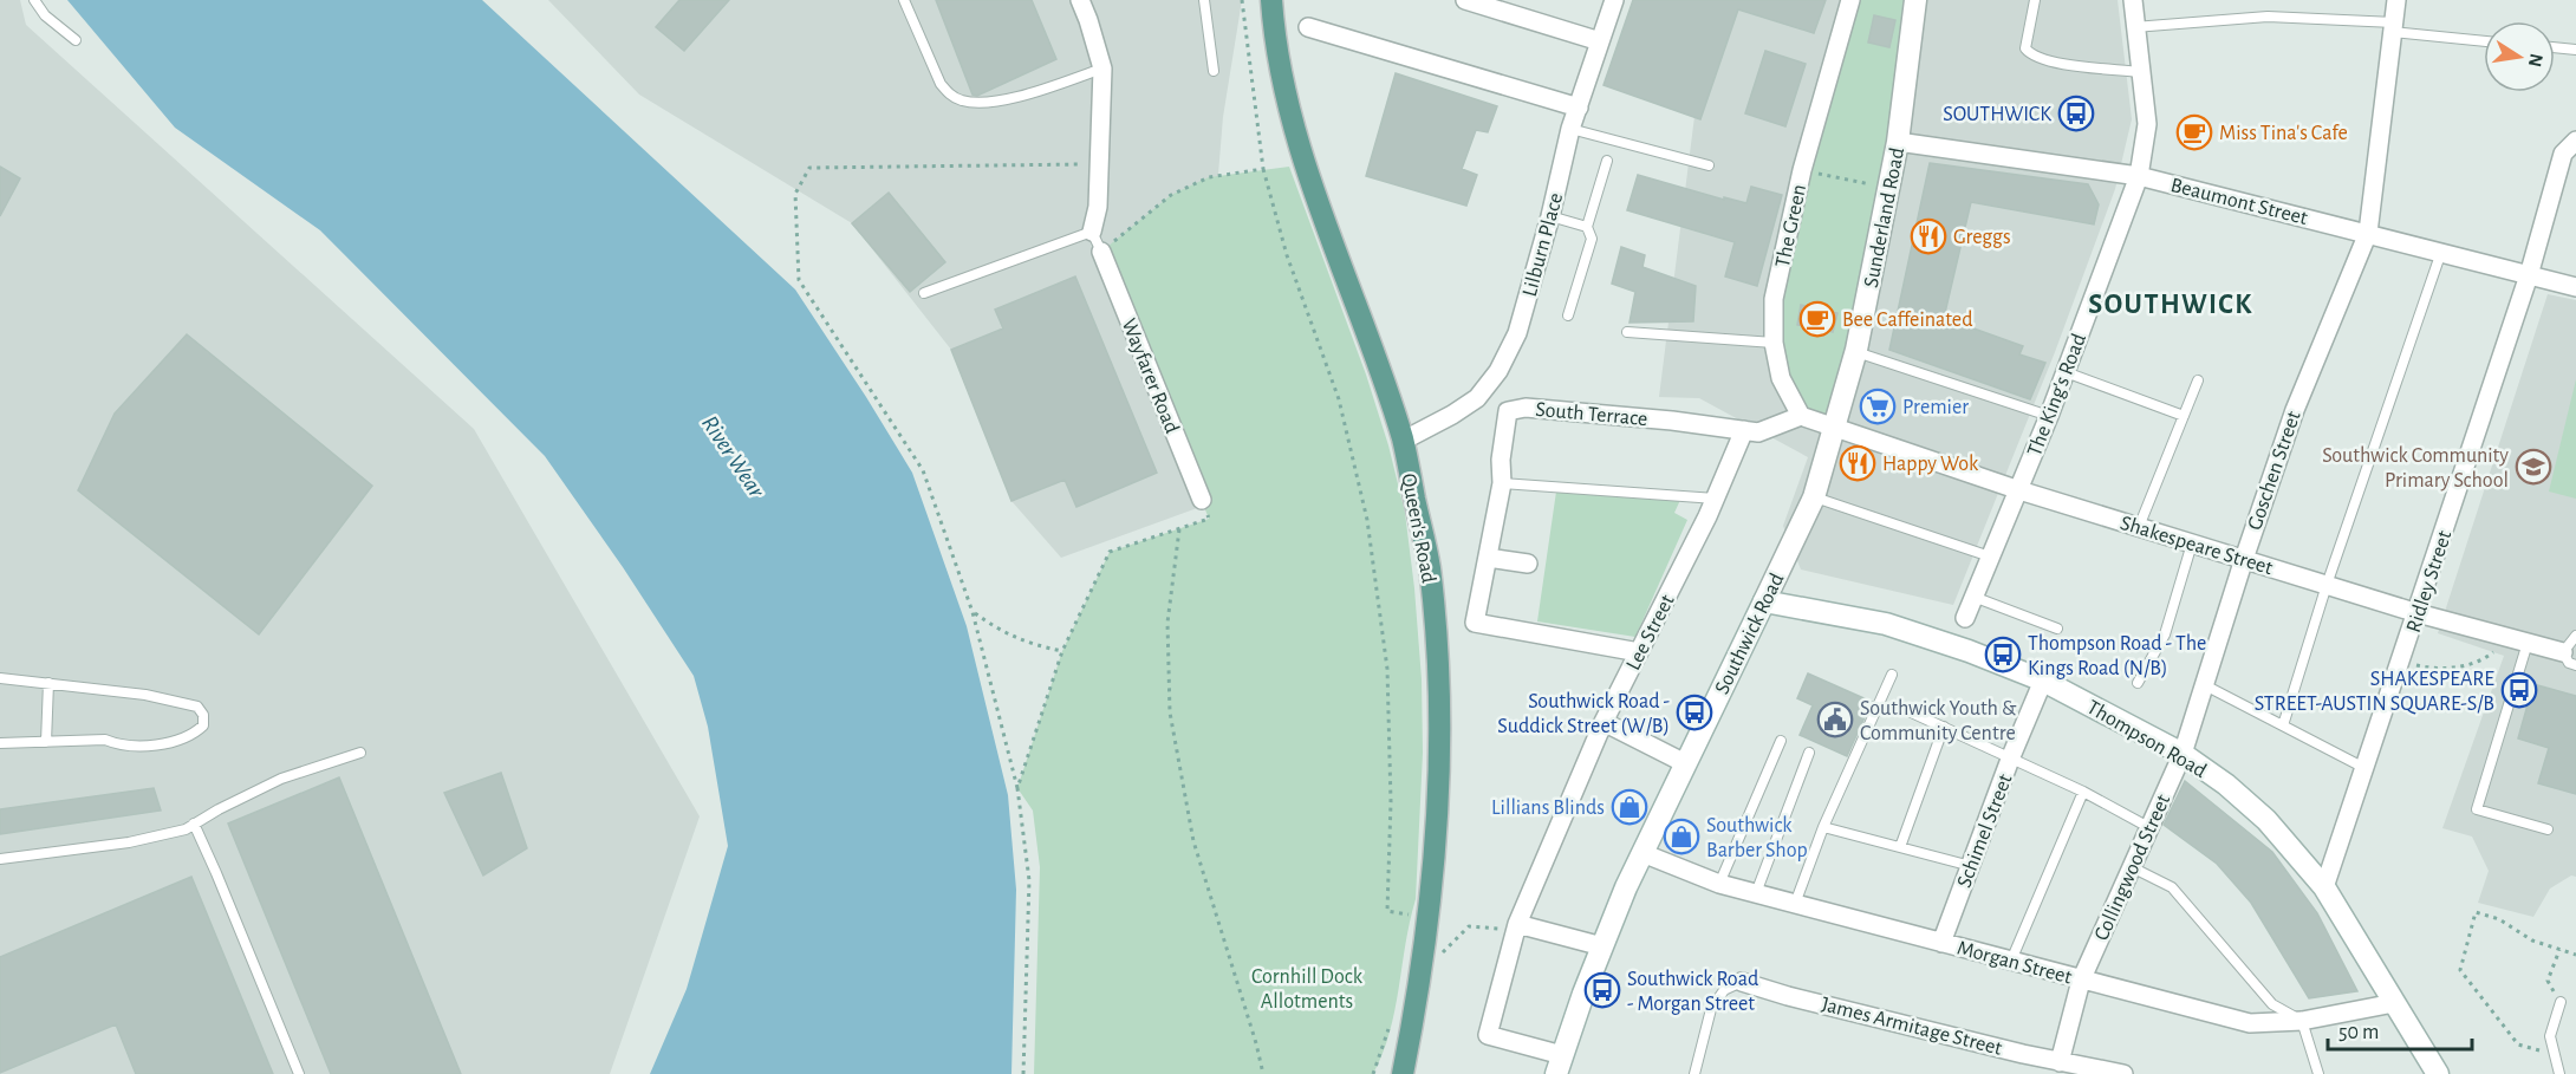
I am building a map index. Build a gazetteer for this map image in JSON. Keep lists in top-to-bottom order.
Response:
{
  "streets": {
    "main road": [
      "Sunderland Road",
      "Queen's Road",
      "Southwick Road",
      "Thompson Road"
    ],
    "street": [
      "Beaumont Street",
      "The Green",
      "Lilburn Place",
      "Wayfarer Road",
      "The King's Road",
      "South Terrace",
      "Goschen Street",
      "Shakespeare Street",
      "Ridley Street",
      "Lee Street",
      "Schimel Street",
      "Collingwood Street",
      "Morgan Street",
      "James Armitage Street"
    ]
  },
  "crossings": [
    ["Beaumont Street", "Sunderland Road"],
    ["Beaumont Street", "The King's Road"],
    ["Beaumont Street", "Goschen Street"],
    ["Beaumont Street", "Ridley Street"],
    ["Sunderland Road", "Shakespeare Street"],
    ["Sunderland Road", "Southwick Road"],
    ["The Green", "South Terrace"],
    ["Lilburn Place", "Queen's Road"],
    ["The King's Road", "Shakespeare Street"],
    ["South Terrace", "Lee Street"],
    ["Goschen Street", "Shakespeare Street"],
    ["Goschen Street", "Thompson Road"],
    ["Goschen Street", "Collingwood Street"],
    ["Shakespeare Street", "Ridley Street"],
    ["Shakespeare Street", "Southwick Road"],
    ["Ridley Street", "Thompson Road"],
    ["Lee Street", "Southwick Road"],
    ["Southwick Road", "Thompson Road"],
    ["Southwick Road", "Morgan Street"],
    ["Thompson Road", "Schimel Street"],
    ["Thompson Road", "Collingwood Street"],
    ["Thompson Road", "Morgan Street"],
    ["Schimel Street", "Morgan Street"],
    ["Collingwood Street", "Morgan Street"],
    ["Collingwood Street", "James Armitage Street"]
  ],
  "districts": ["SOUTHWICK"],
  "water": ["River Wear"],
  "parks": ["Cornhill Dock Allotments"],
  "places": {
    "bus stop": [
      "SOUTHWICK",
      "Thompson Road - The Kings Road (N/B)",
      "SHAKESPEARE STREET-AUSTIN SQUARE-S/B",
      "Southwick Road - Suddick Street (W/B)",
      "Southwick Road - Morgan Street"
    ],
    "cafe": ["Miss Tina's Cafe", "Bee Caffeinated"],
    "restaurant": ["Greggs", "Happy Wok"],
    "supermarket": ["Premier"],
    "school or university": ["Southwick Community Primary School"],
    "public building": ["Southwick Youth & Community Centre"],
    "shop": ["Lillians Blinds", "Southwick Barber Shop"]
  },
  "scale_bar": "50 m",
  "north": "right"
}
